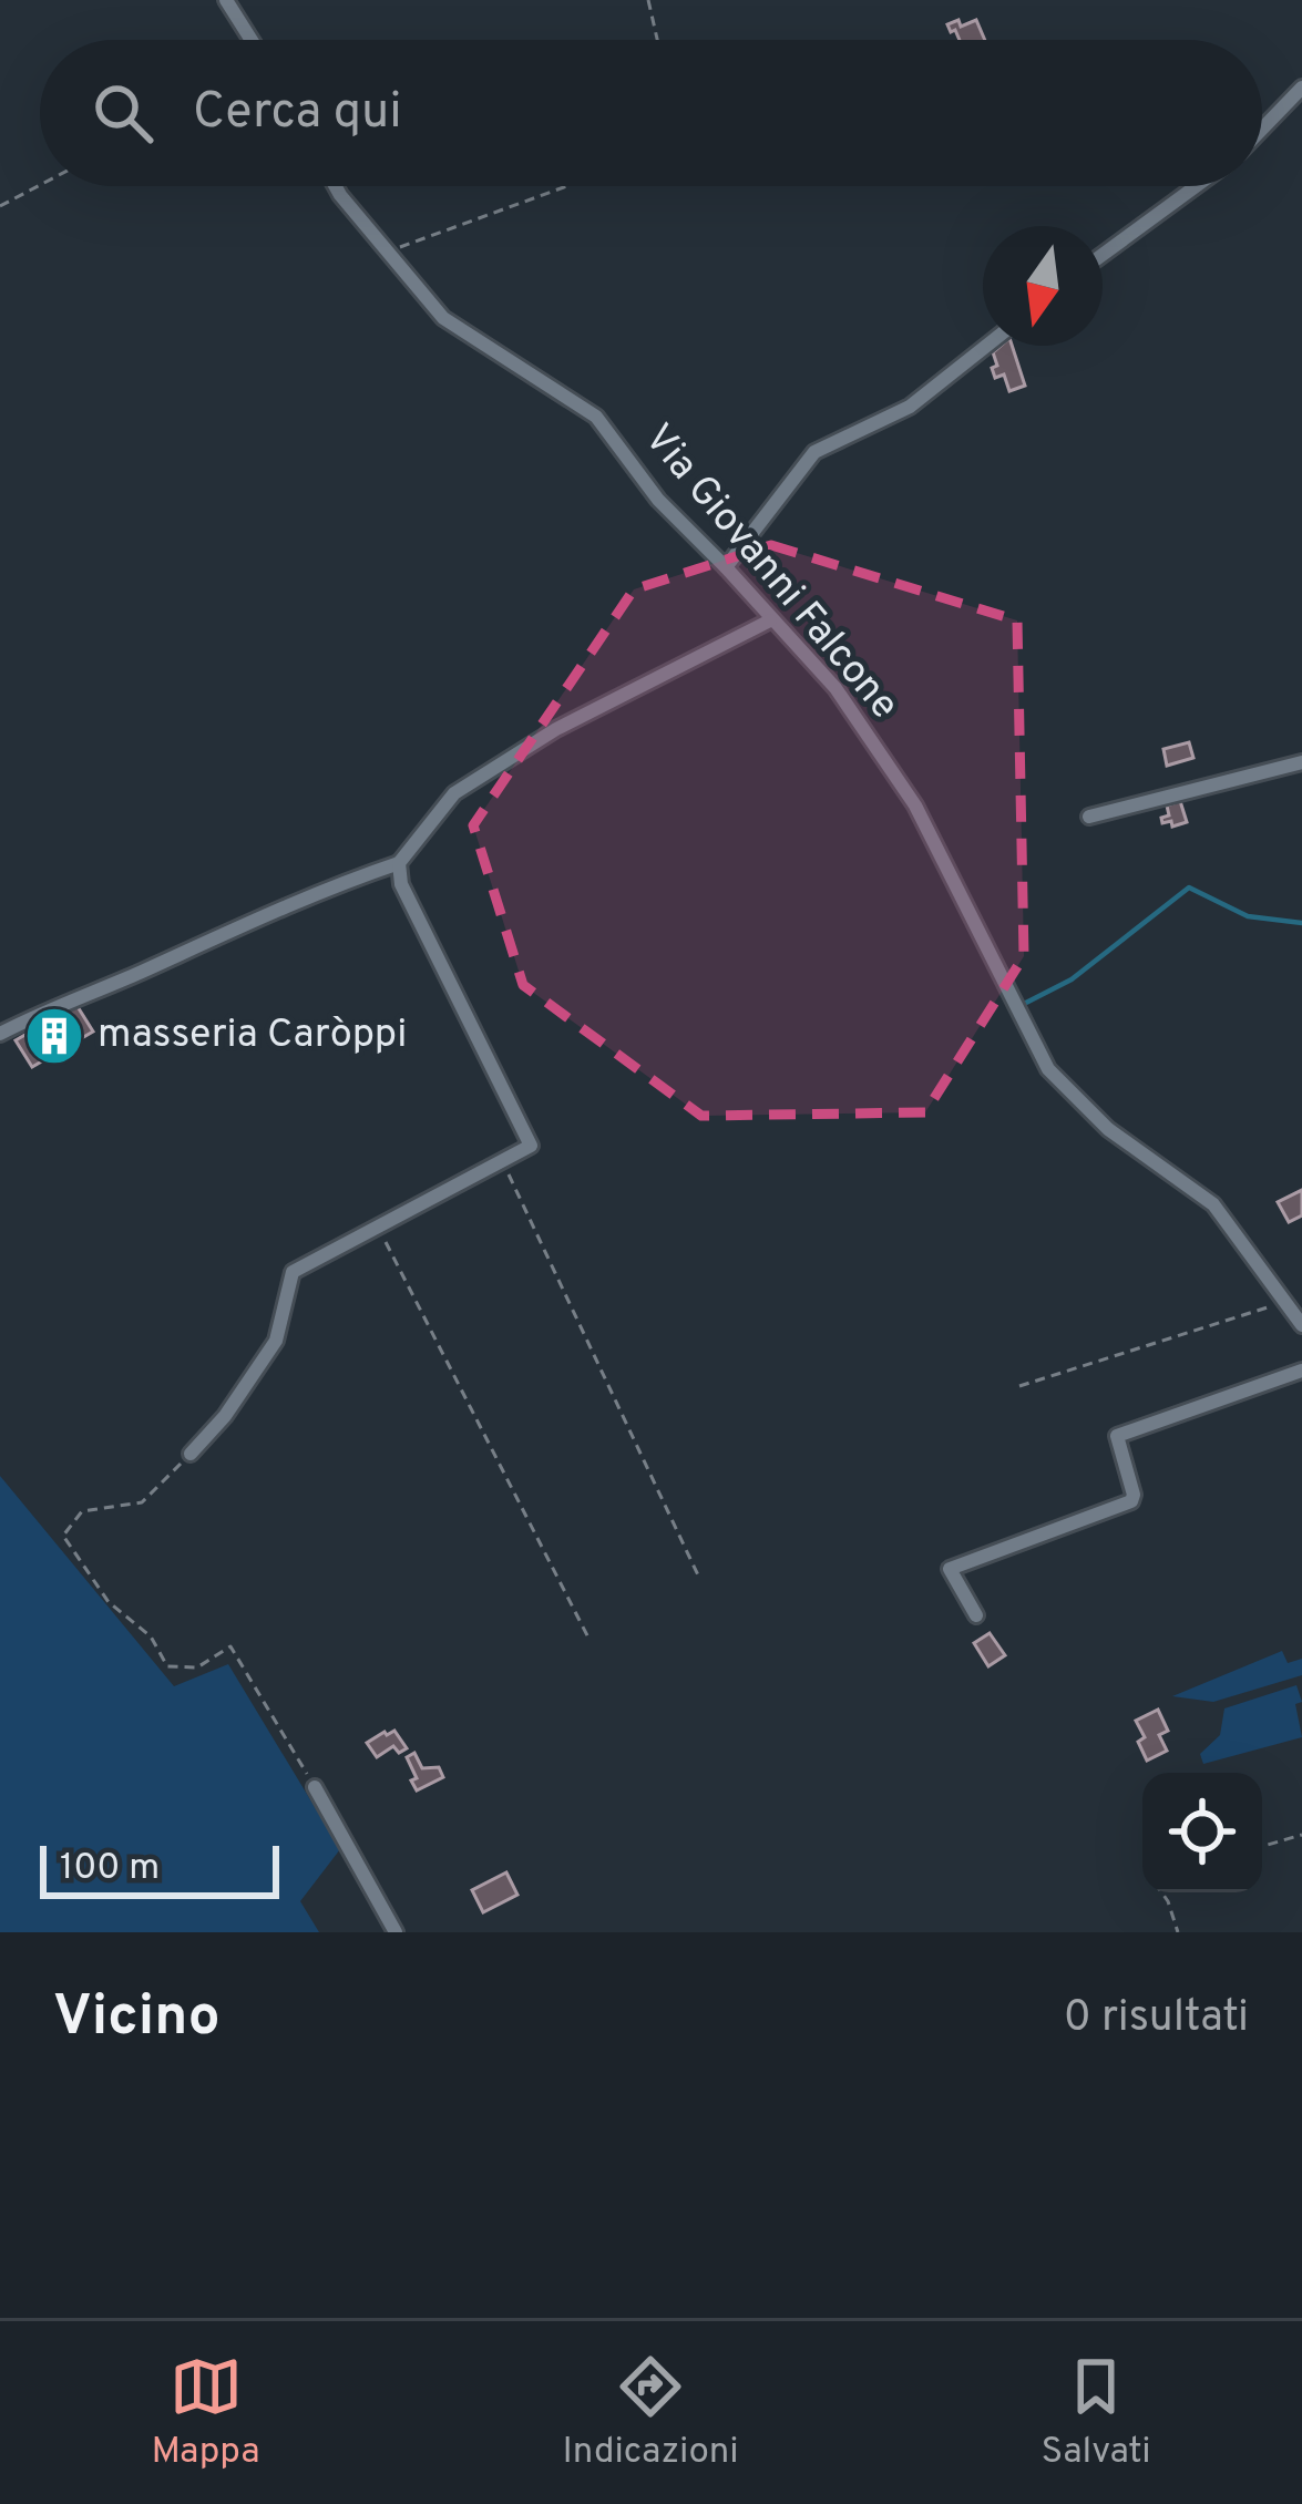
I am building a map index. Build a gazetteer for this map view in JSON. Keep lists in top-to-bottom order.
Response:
{
  "streets": {
    "street": ["Via Giovanni Falcone"]
  },
  "places": {
    "building": ["masseria Caròppi"]
  },
  "scale_bar": "100 m",
  "north": "bottom",
  "page": {
    "search": "Cerca qui",
    "scale": "100 m",
    "heading": ["Vicino", "0 risultati"],
    "nav": ["Mappa", "Indicazioni", "Salvati"]
  }
}
